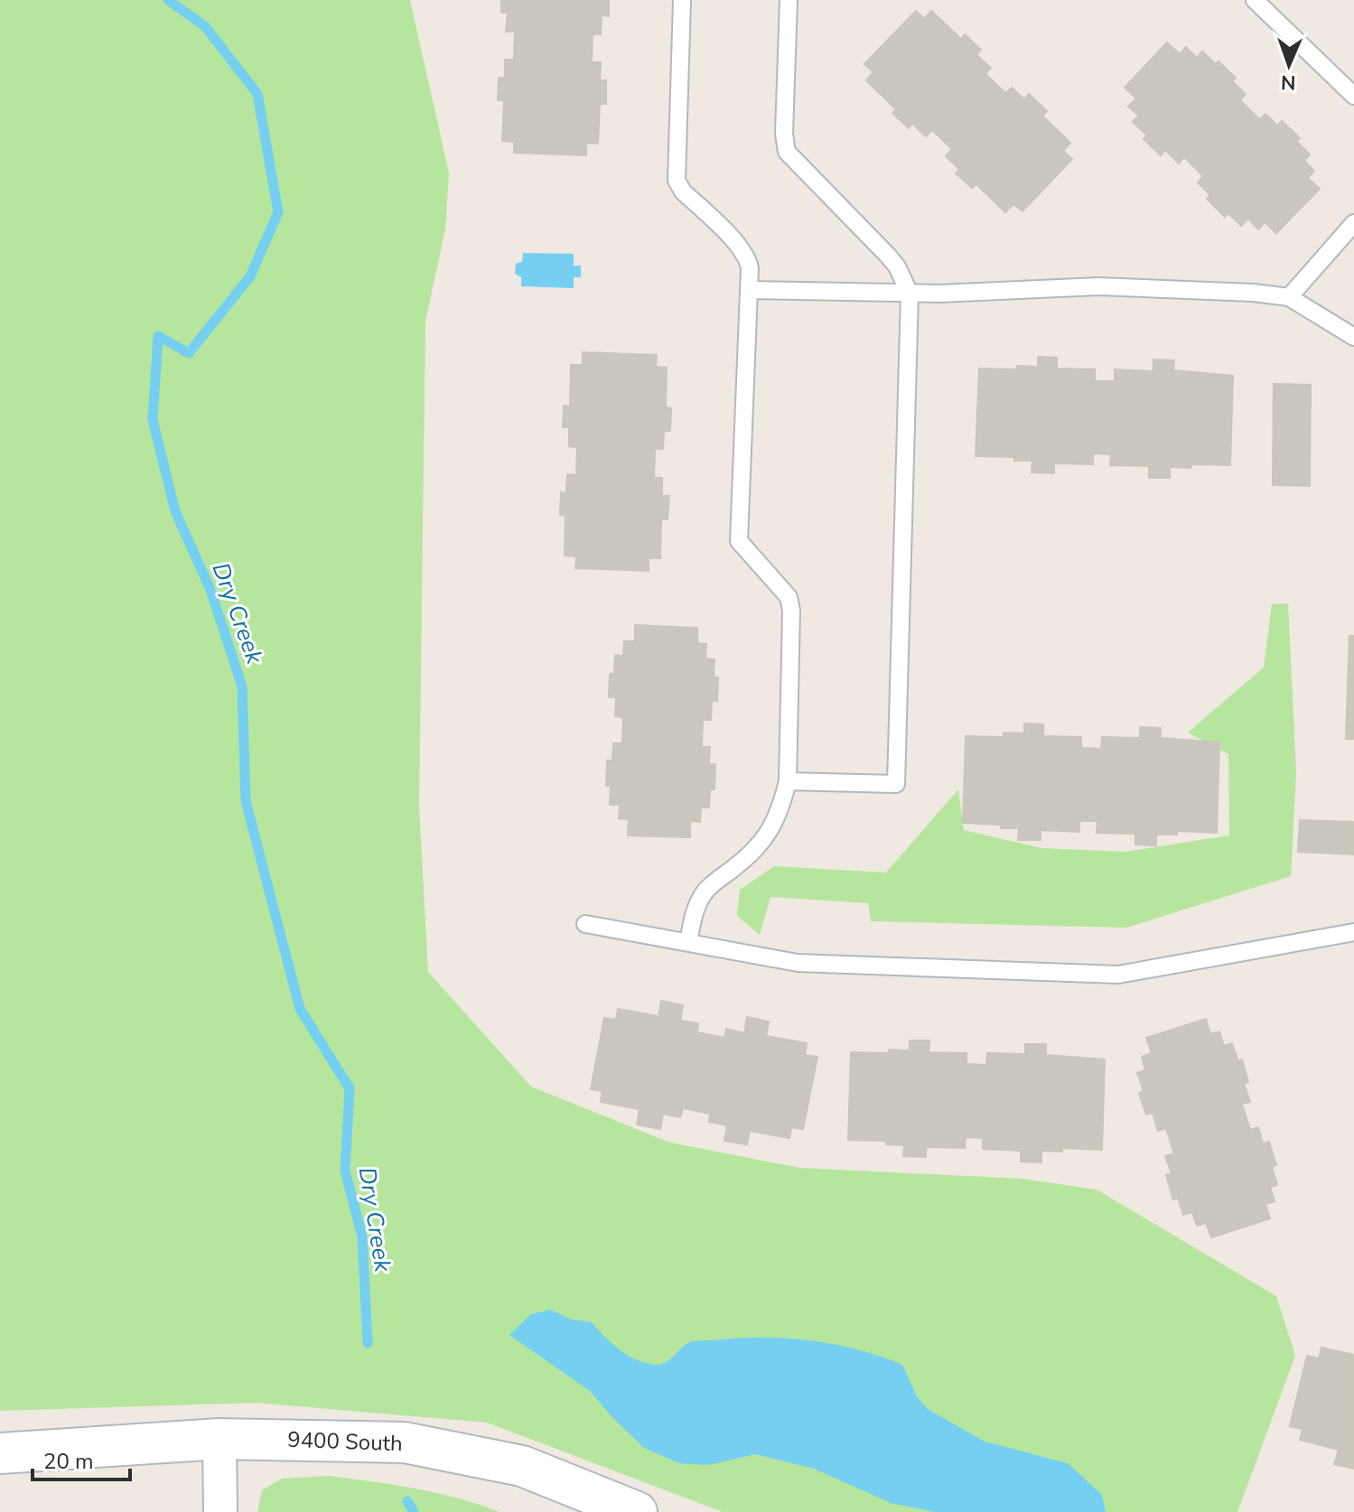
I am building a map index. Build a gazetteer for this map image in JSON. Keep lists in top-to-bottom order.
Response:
{
  "streets": {
    "street": ["9400 South"]
  },
  "water": ["Dry Creek"],
  "scale_bar": "20 m",
  "north": "bottom"
}
